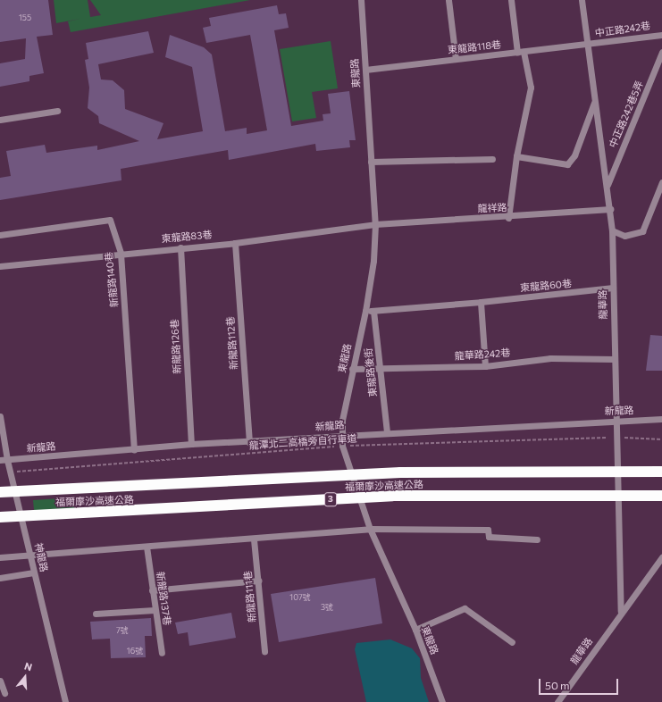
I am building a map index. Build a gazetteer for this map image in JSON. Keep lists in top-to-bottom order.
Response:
{
  "streets": {
    "highway": ["福爾摩沙高速公路", "3"],
    "street": [
      "中正路242巷",
      "東龍路118巷",
      "東龍路",
      "中正路242巷5弄",
      "龍祥路",
      "東龍路83巷",
      "新龍路140巷",
      "東龍路60巷",
      "龍華路",
      "新龍路112巷",
      "新龍路126巷",
      "龍華路242巷",
      "東龍路後街",
      "新龍路",
      "神龍路",
      "新龍路111巷",
      "新龍路137巷"
    ],
    "path": ["龍潭北二高橋旁自行車道"]
  },
  "crossings": [
    ["中正路242巷", "東龍路118巷"],
    ["中正路242巷", "龍華路"],
    ["東龍路118巷", "東龍路"],
    ["東龍路118巷", "龍華路"],
    ["東龍路", "龍祥路"],
    ["東龍路", "東龍路83巷"],
    ["東龍路", "東龍路60巷"],
    ["東龍路", "龍華路242巷"],
    ["東龍路", "新龍路"],
    ["東龍路", "龍潭北二高橋旁自行車道"],
    ["中正路242巷5弄", "龍華路"],
    ["龍祥路", "東龍路83巷"],
    ["龍祥路", "龍華路"],
    ["東龍路83巷", "新龍路140巷"],
    ["東龍路83巷", "新龍路112巷"],
    ["東龍路83巷", "新龍路126巷"],
    ["新龍路140巷", "新龍路"],
    ["東龍路60巷", "龍華路"],
    ["東龍路60巷", "東龍路後街"],
    ["龍華路", "龍華路242巷"],
    ["龍華路", "新龍路"],
    ["新龍路112巷", "新龍路"],
    ["新龍路126巷", "新龍路"],
    ["龍華路242巷", "東龍路後街"],
    ["東龍路後街", "新龍路"],
    ["新龍路", "神龍路"],
    ["龍潭北二高橋旁自行車道", "神龍路"]
  ],
  "house_numbers": [
    "155",
    "107號",
    "3號",
    "7號",
    "16號"
  ],
  "scale_bar": "50 m",
  "north": "top"
}
